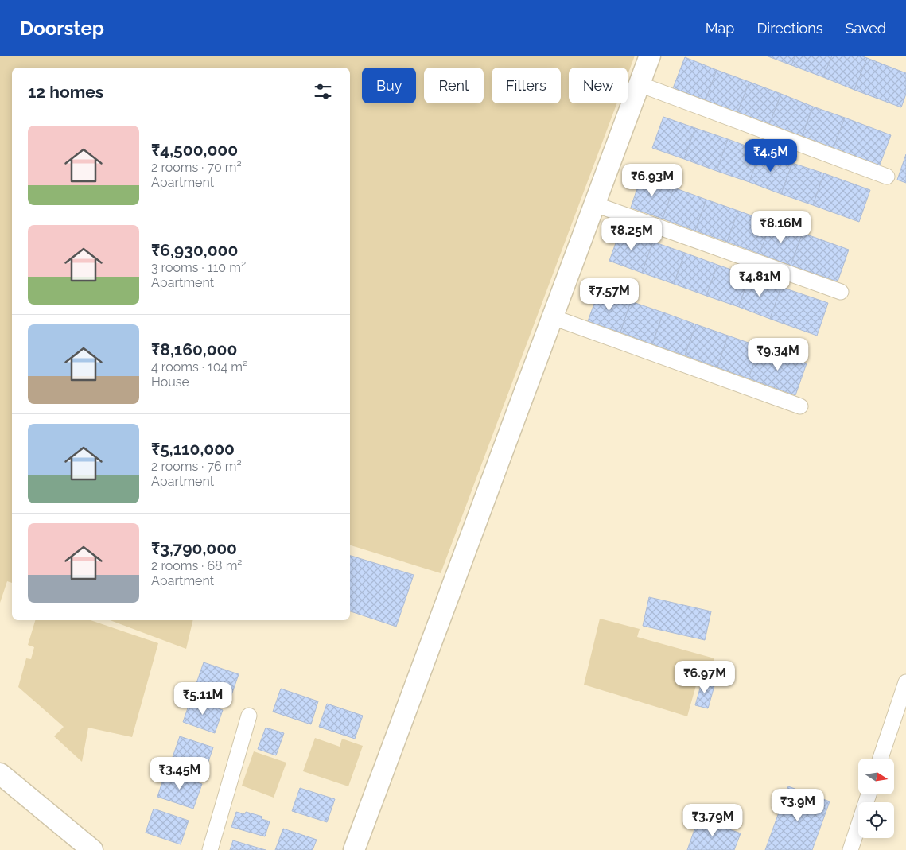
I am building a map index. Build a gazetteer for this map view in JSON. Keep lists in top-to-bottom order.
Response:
{
  "north": "right",
  "page": {
    "header": "Doorstep",
    "nav": ["Map", "Directions", "Saved"],
    "chip": [
      "Buy",
      "Rent",
      "Filters",
      "New"
    ],
    "heading": "12 homes",
    "list": [
      {
        "name": "₹4,500,000",
        "note": "2 rooms · 70 m² · Apartment"
      },
      {
        "name": "₹6,930,000",
        "note": "3 rooms · 110 m² · Apartment"
      },
      {
        "name": "₹8,160,000",
        "note": "4 rooms · 104 m² · House"
      },
      {
        "name": "₹5,110,000",
        "note": "2 rooms · 76 m² · Apartment"
      },
      {
        "name": "₹3,790,000",
        "note": "2 rooms · 68 m² · Apartment"
      }
    ],
    "price": [
      "₹4.5M",
      "₹6.93M",
      "₹8.16M",
      "₹8.25M",
      "₹4.81M",
      "₹7.57M",
      "₹9.34M",
      "₹6.97M",
      "₹5.11M",
      "₹3.45M",
      "₹3.9M",
      "₹3.79M"
    ]
  }
}
